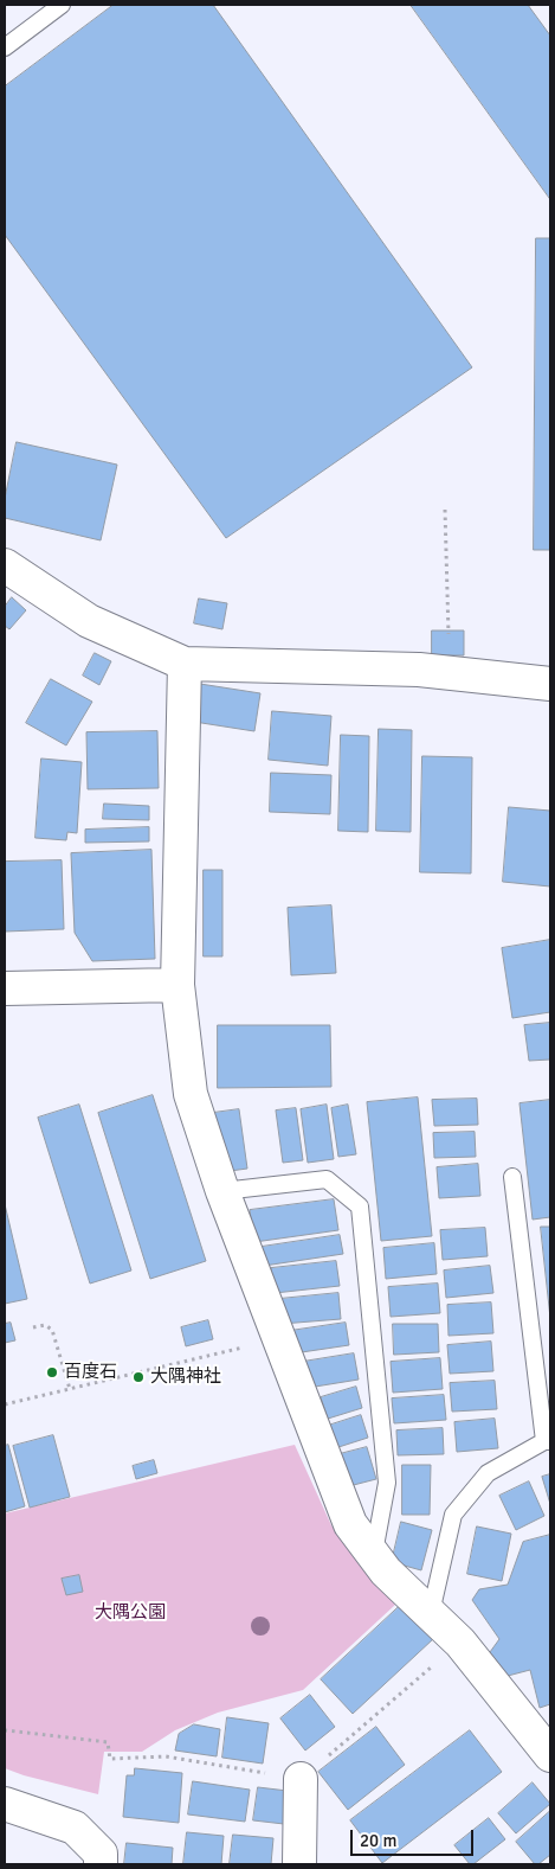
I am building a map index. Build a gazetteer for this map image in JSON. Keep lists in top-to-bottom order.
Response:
{
  "parks": ["大隅公園"],
  "places": ["百度石", "大隅神社"],
  "scale_bar": "20 m"
}
